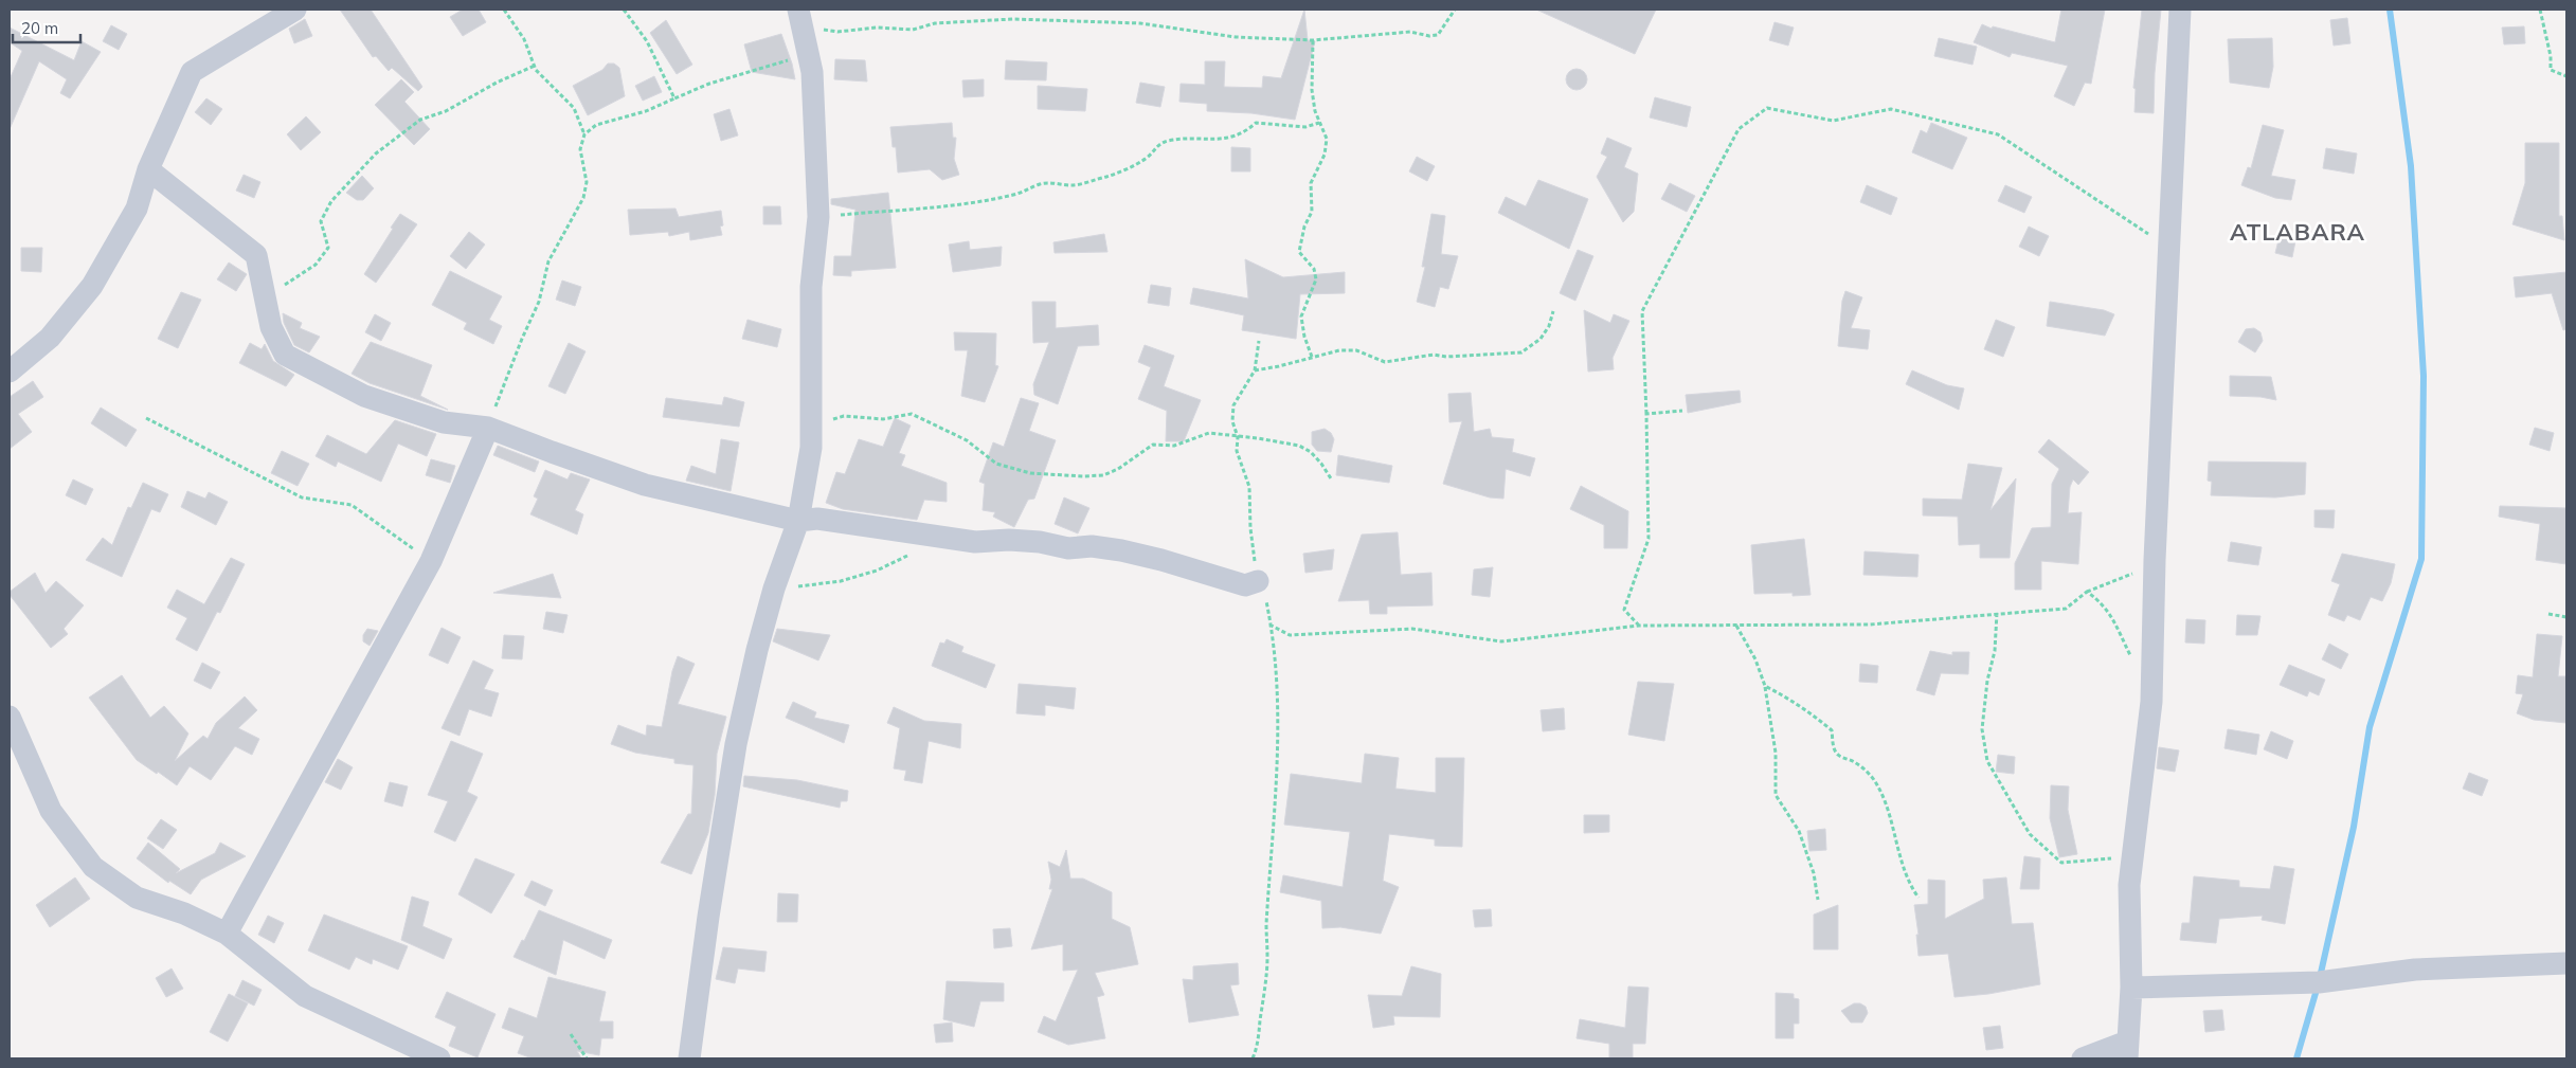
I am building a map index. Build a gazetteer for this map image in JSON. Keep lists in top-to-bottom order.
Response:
{
  "districts": ["ATLABARA"],
  "scale_bar": "20 m"
}
